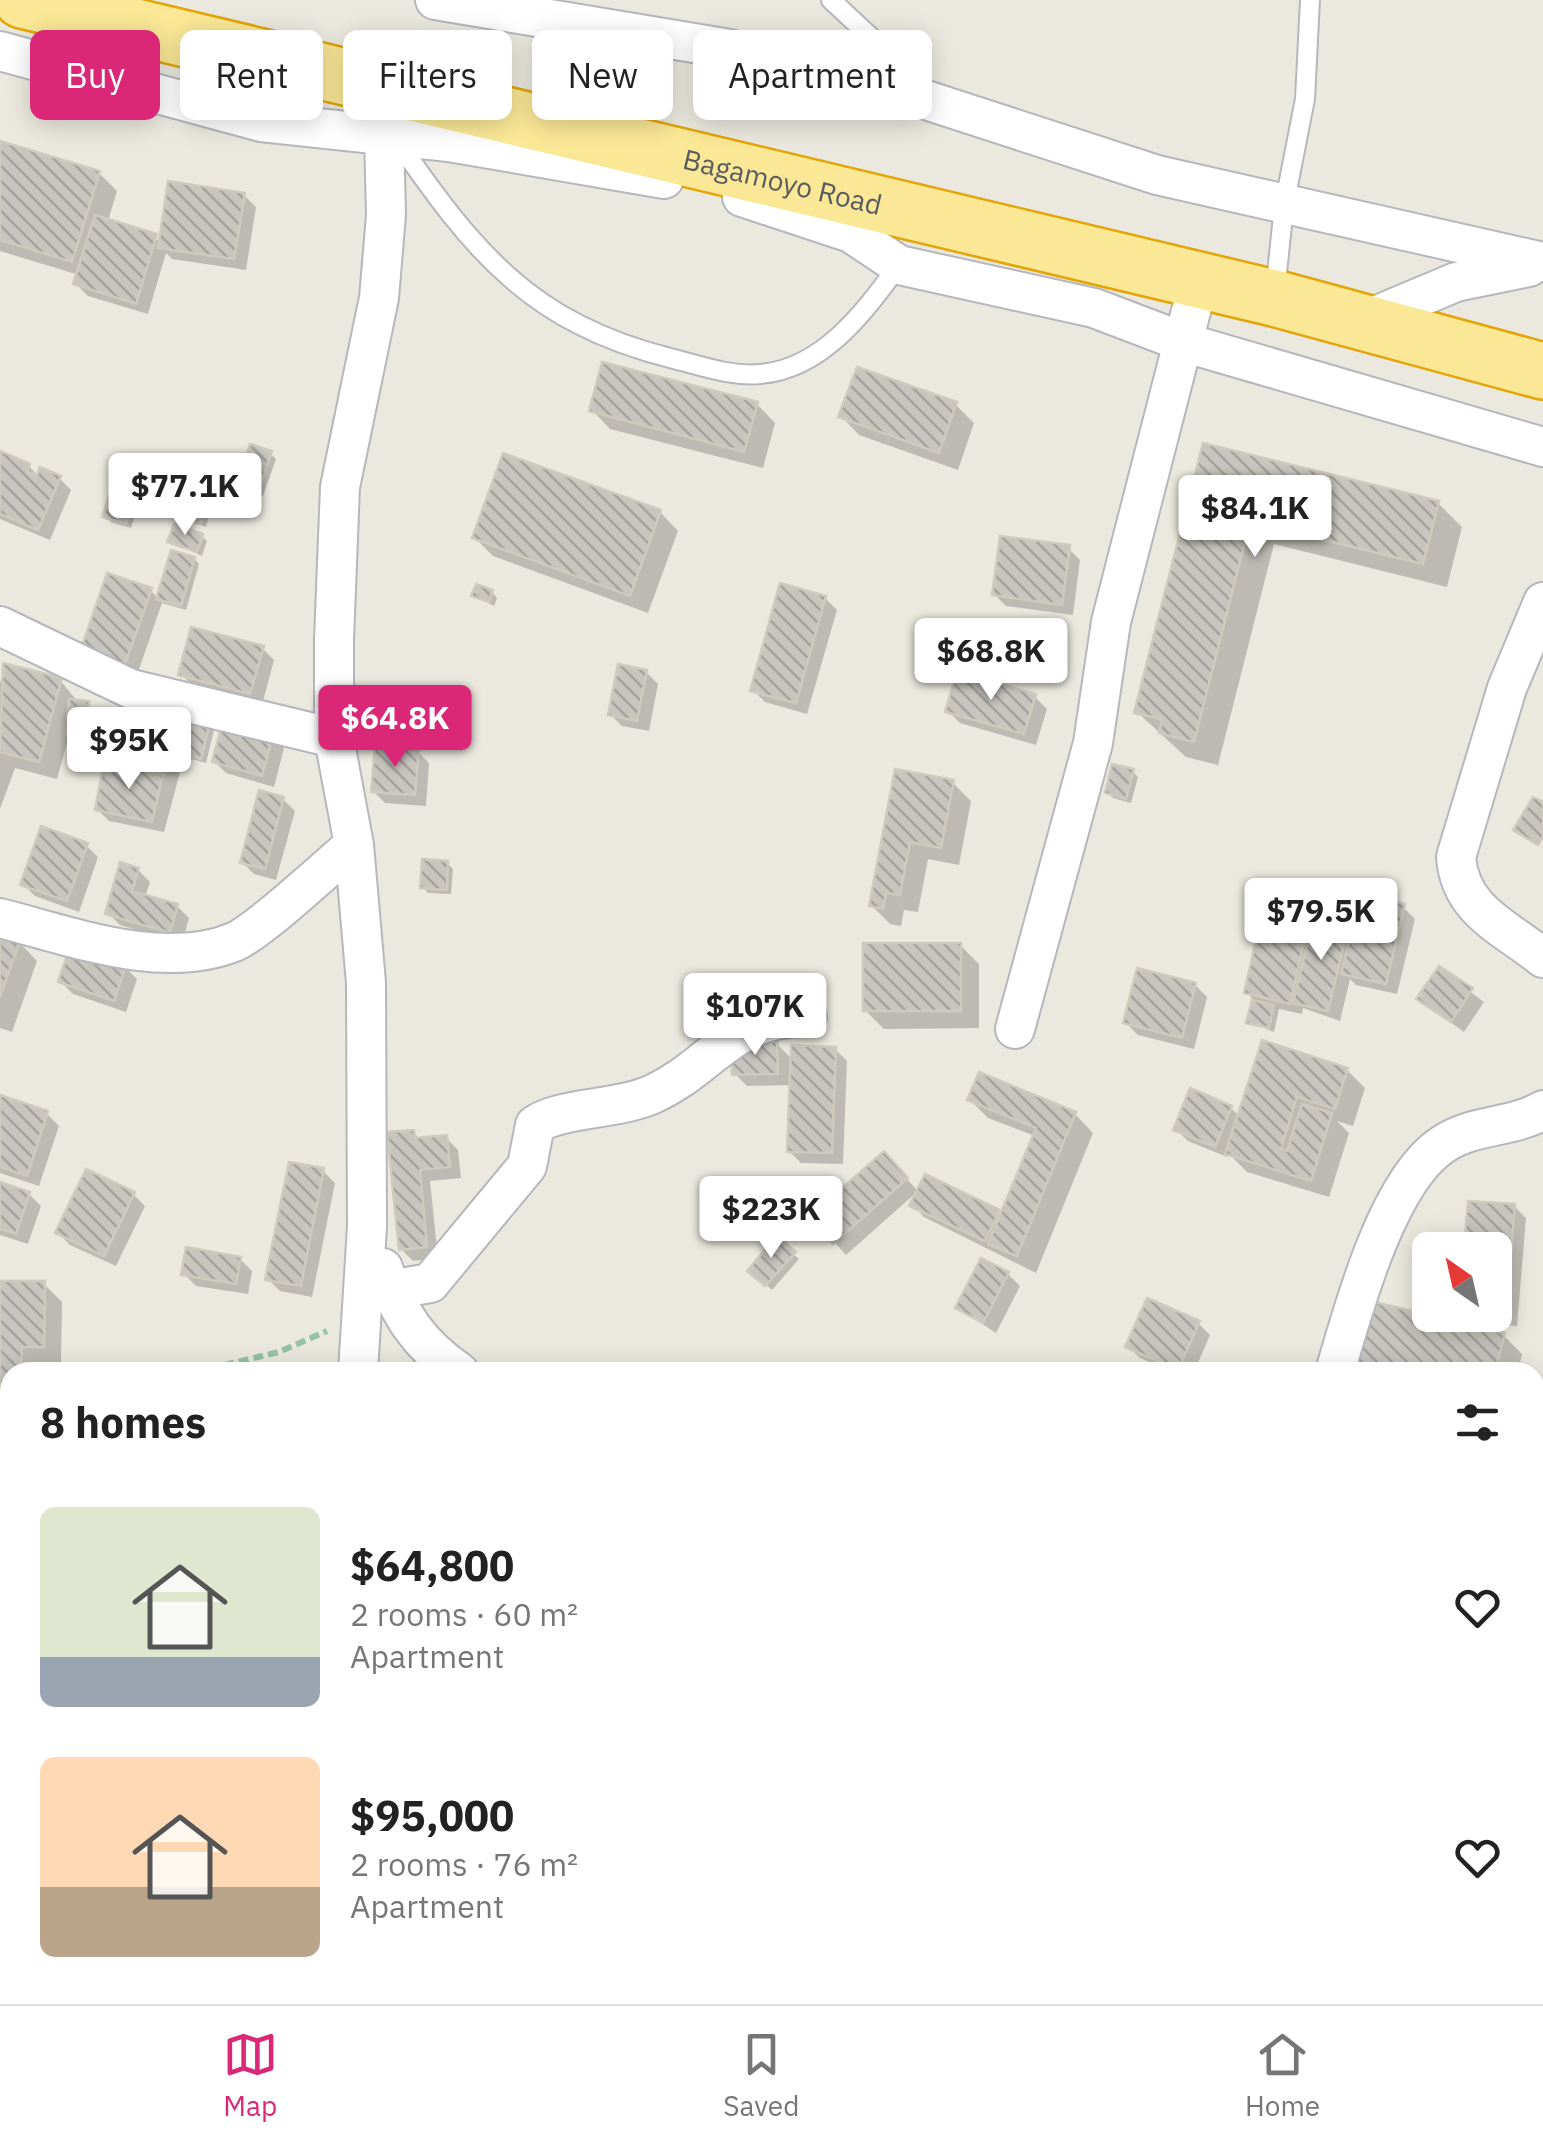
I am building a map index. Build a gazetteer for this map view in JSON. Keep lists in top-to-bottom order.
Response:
{
  "streets": {
    "highway": ["Bagamoyo Road"]
  },
  "north": "top left",
  "page": {
    "chip": [
      "Buy",
      "Rent",
      "Filters",
      "New",
      "Apartment"
    ],
    "price": [
      "$77.1K",
      "$84.1K",
      "$68.8K",
      "$64.8K",
      "$95K",
      "$79.5K",
      "$107K",
      "$223K"
    ],
    "heading": "8 homes",
    "list": [
      {
        "name": "$64,800",
        "note": "2 rooms · 60 m² · Apartment"
      },
      {
        "name": "$95,000",
        "note": "2 rooms · 76 m² · Apartment"
      }
    ],
    "tabs": ["Map", "Saved", "Home"]
  }
}
